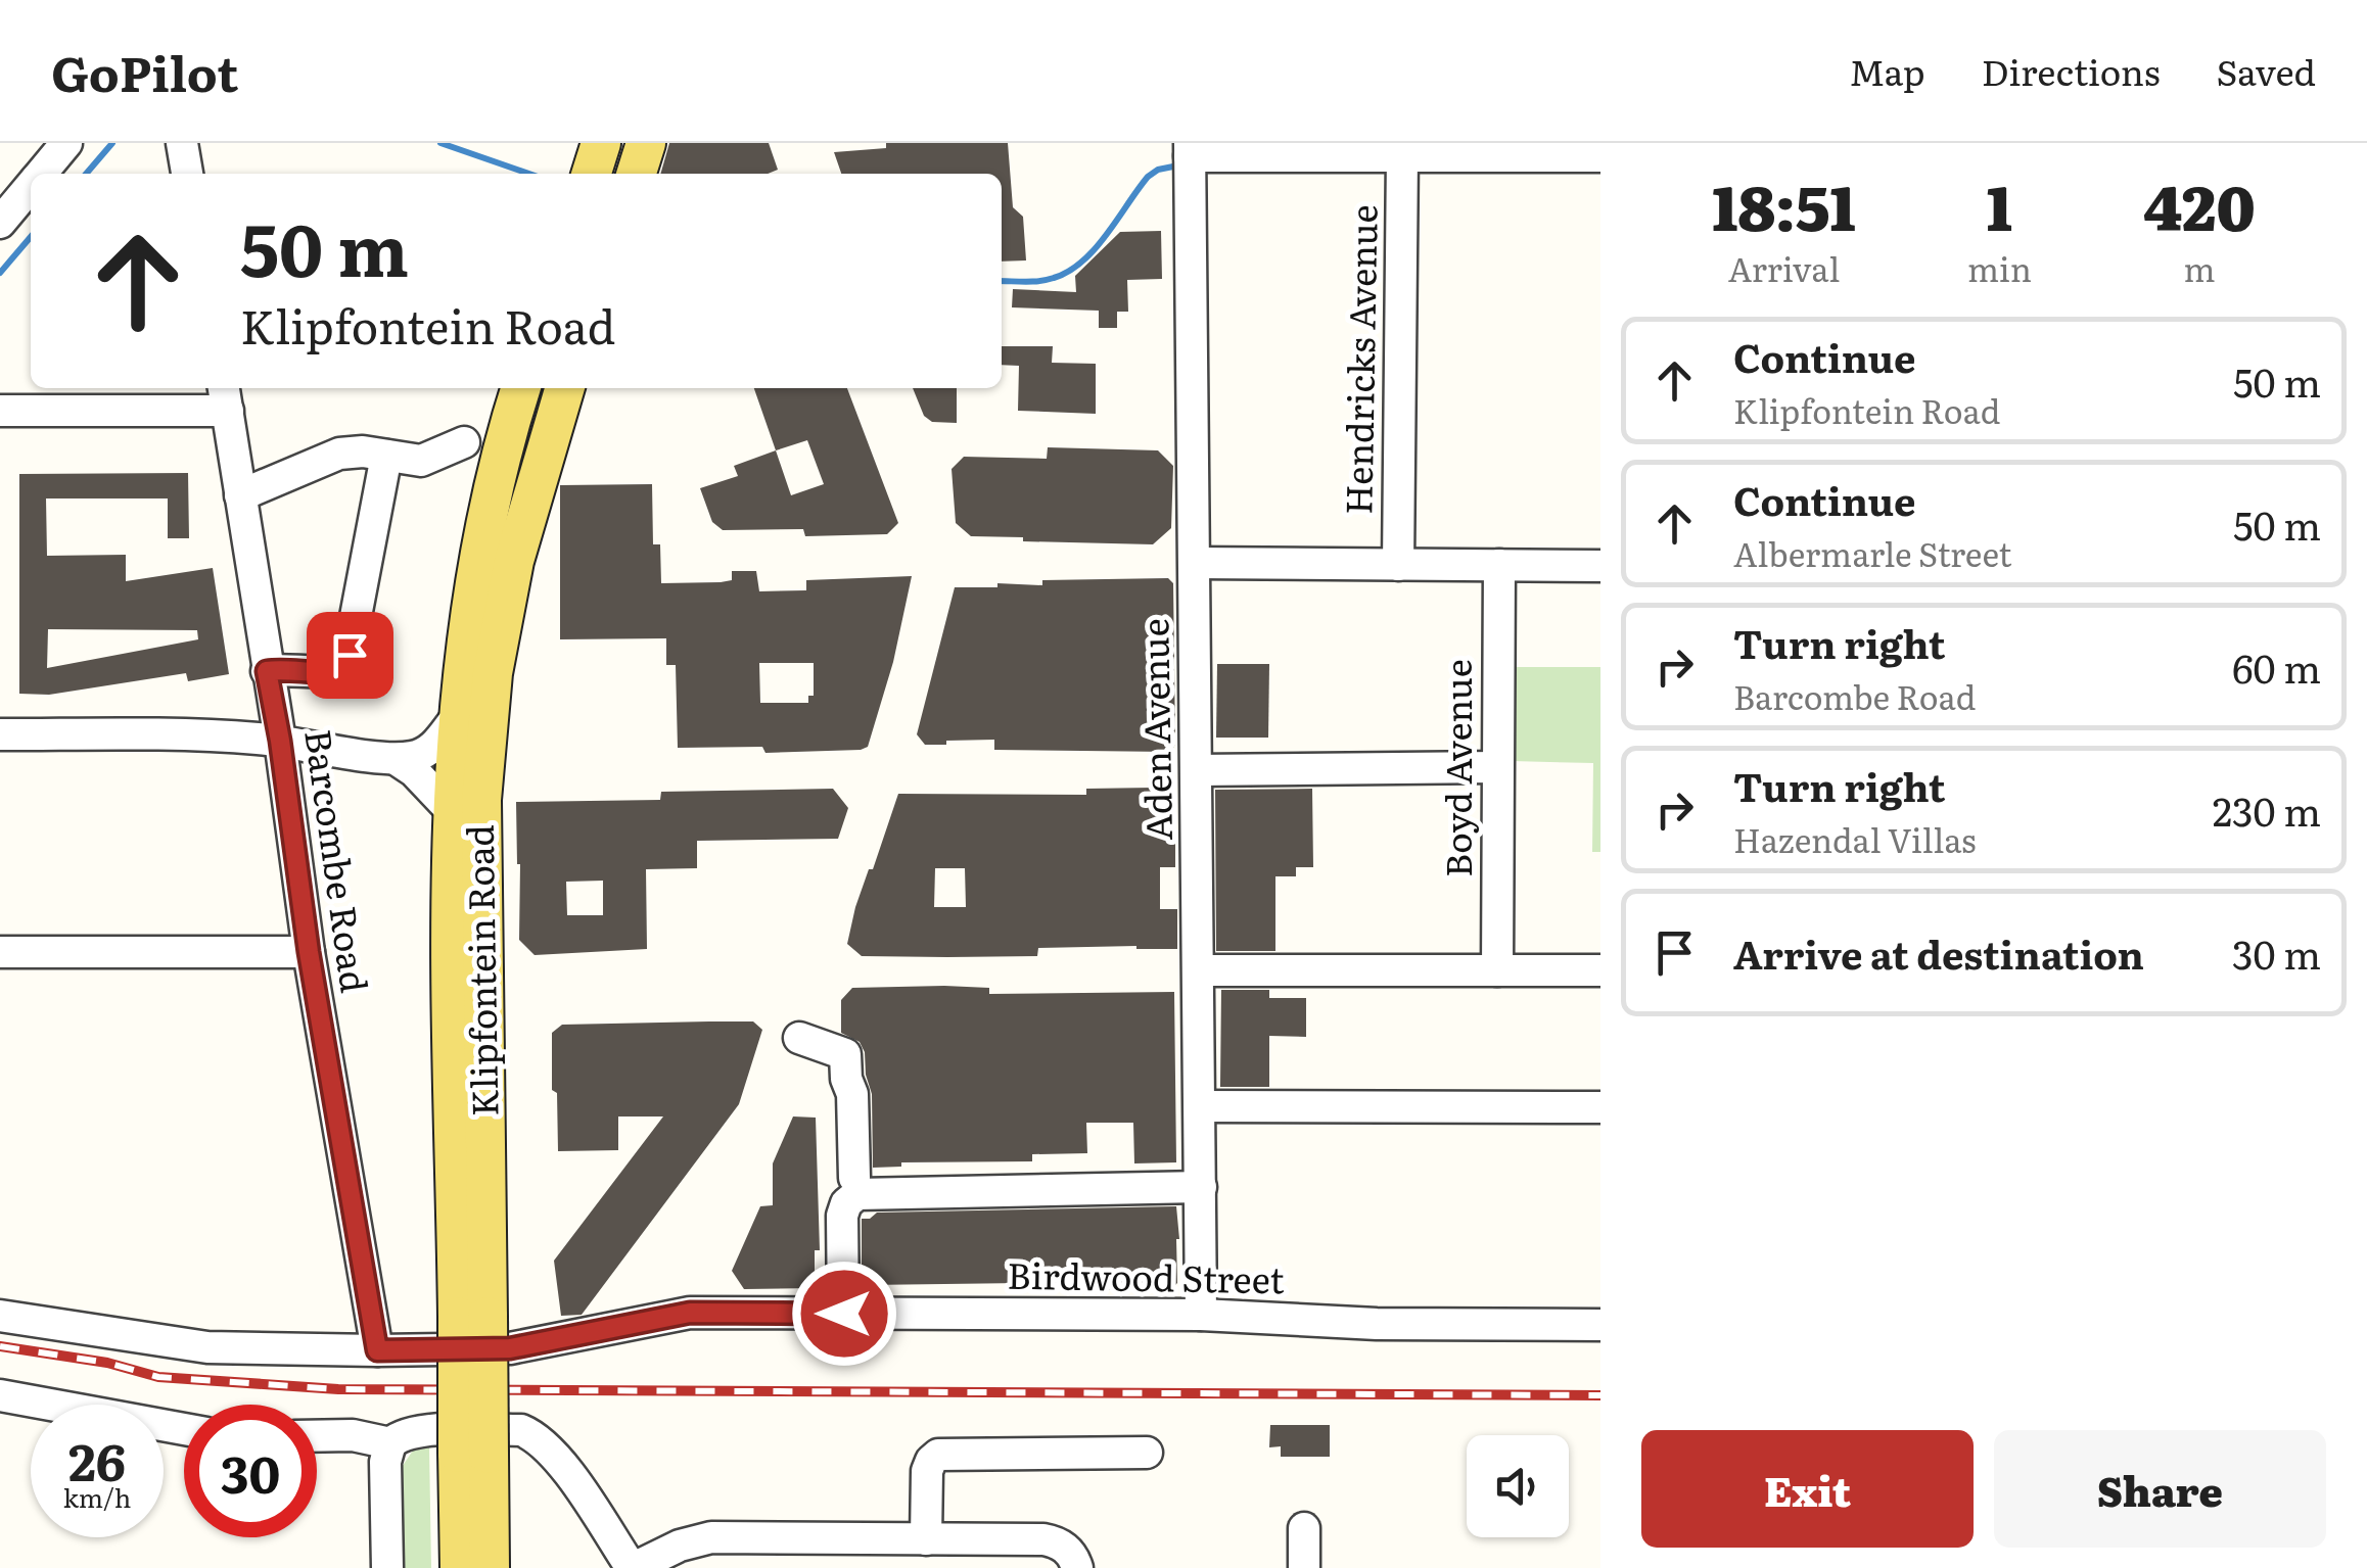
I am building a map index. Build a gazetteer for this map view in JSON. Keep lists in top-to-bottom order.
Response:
{
  "streets": {
    "main road": ["Klipfontein Road"],
    "street": [
      "Hendricks Avenue",
      "Aden Avenue",
      "Boyd Avenue",
      "Barcombe Road",
      "Birdwood Street"
    ]
  },
  "crossings": [
    ["Aden Avenue", "Birdwood Street"],
    ["Barcombe Road", "Birdwood Street"]
  ],
  "page": {
    "header": "GoPilot",
    "nav": ["Map", "Directions", "Saved"],
    "eta": [
      "18:51",
      "Arrival",
      "1",
      "min",
      "420",
      "m"
    ],
    "turn": ["50 m", "Klipfontein Road"],
    "list": [
      {
        "name": "Continue",
        "note": "Klipfontein Road",
        "value": "50 m"
      },
      {
        "name": "Continue",
        "note": "Albermarle Street",
        "value": "50 m"
      },
      {
        "name": "Turn right",
        "note": "Barcombe Road",
        "value": "60 m"
      },
      {
        "name": "Turn right",
        "note": "Hazendal Villas",
        "value": "230 m"
      },
      {
        "name": "Arrive at destination",
        "value": "30 m"
      }
    ],
    "speed": "26 km/h",
    "limit": "30",
    "buttons": ["Exit", "Share"]
  }
}
